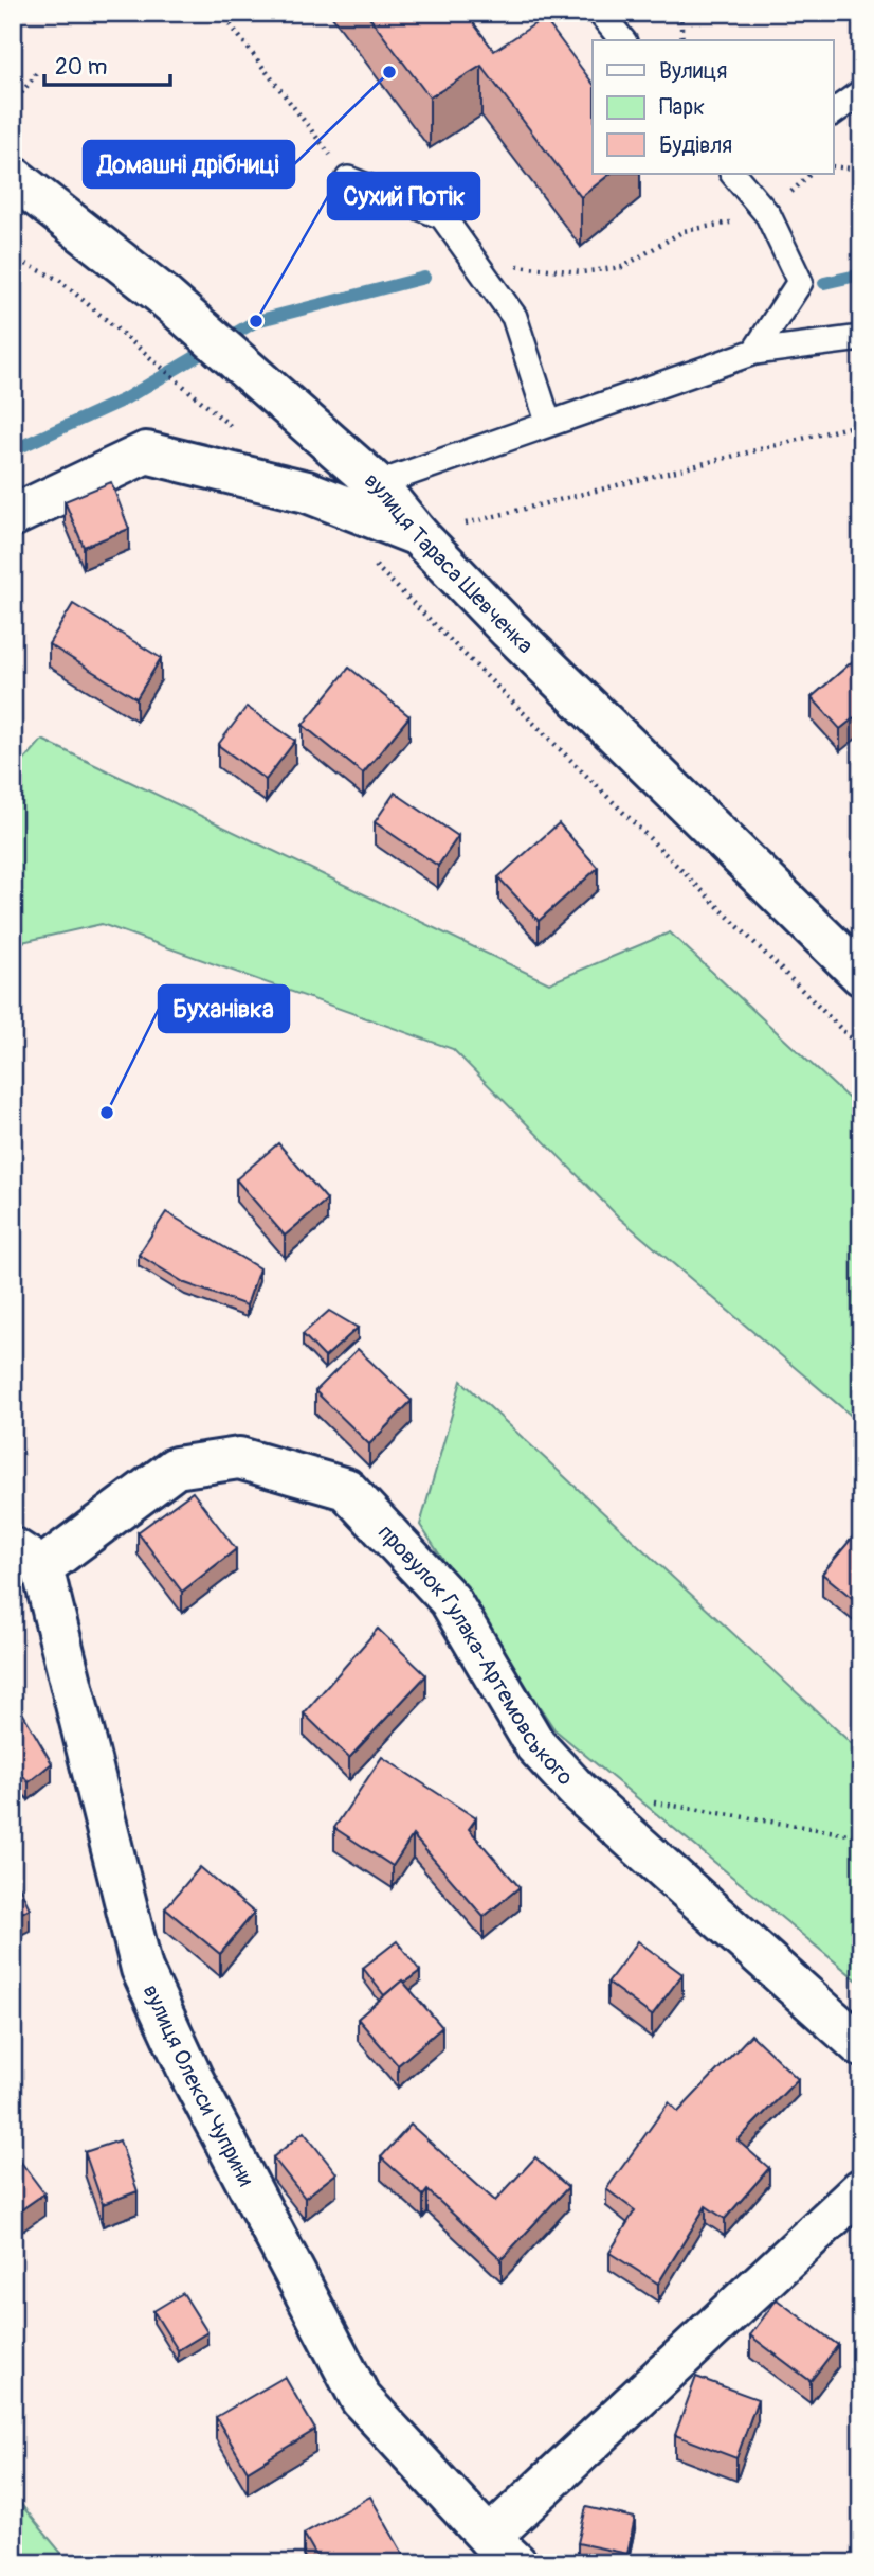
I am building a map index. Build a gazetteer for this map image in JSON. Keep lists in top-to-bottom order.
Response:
{
  "streets": {
    "street": ["вулиця Тараса Шевченка", "провулок Гулака-Артемовського", "вулиця Олекси Чуприни"]
  },
  "crossings": [
    ["провулок Гулака-Артемовського", "вулиця Олекси Чуприни"]
  ],
  "places": ["Домашні дрібниці", "Сухий Потік", "Буханівка"],
  "legend": ["Вулиця", "Парк", "Будівля"],
  "scale_bar": "20 m"
}
